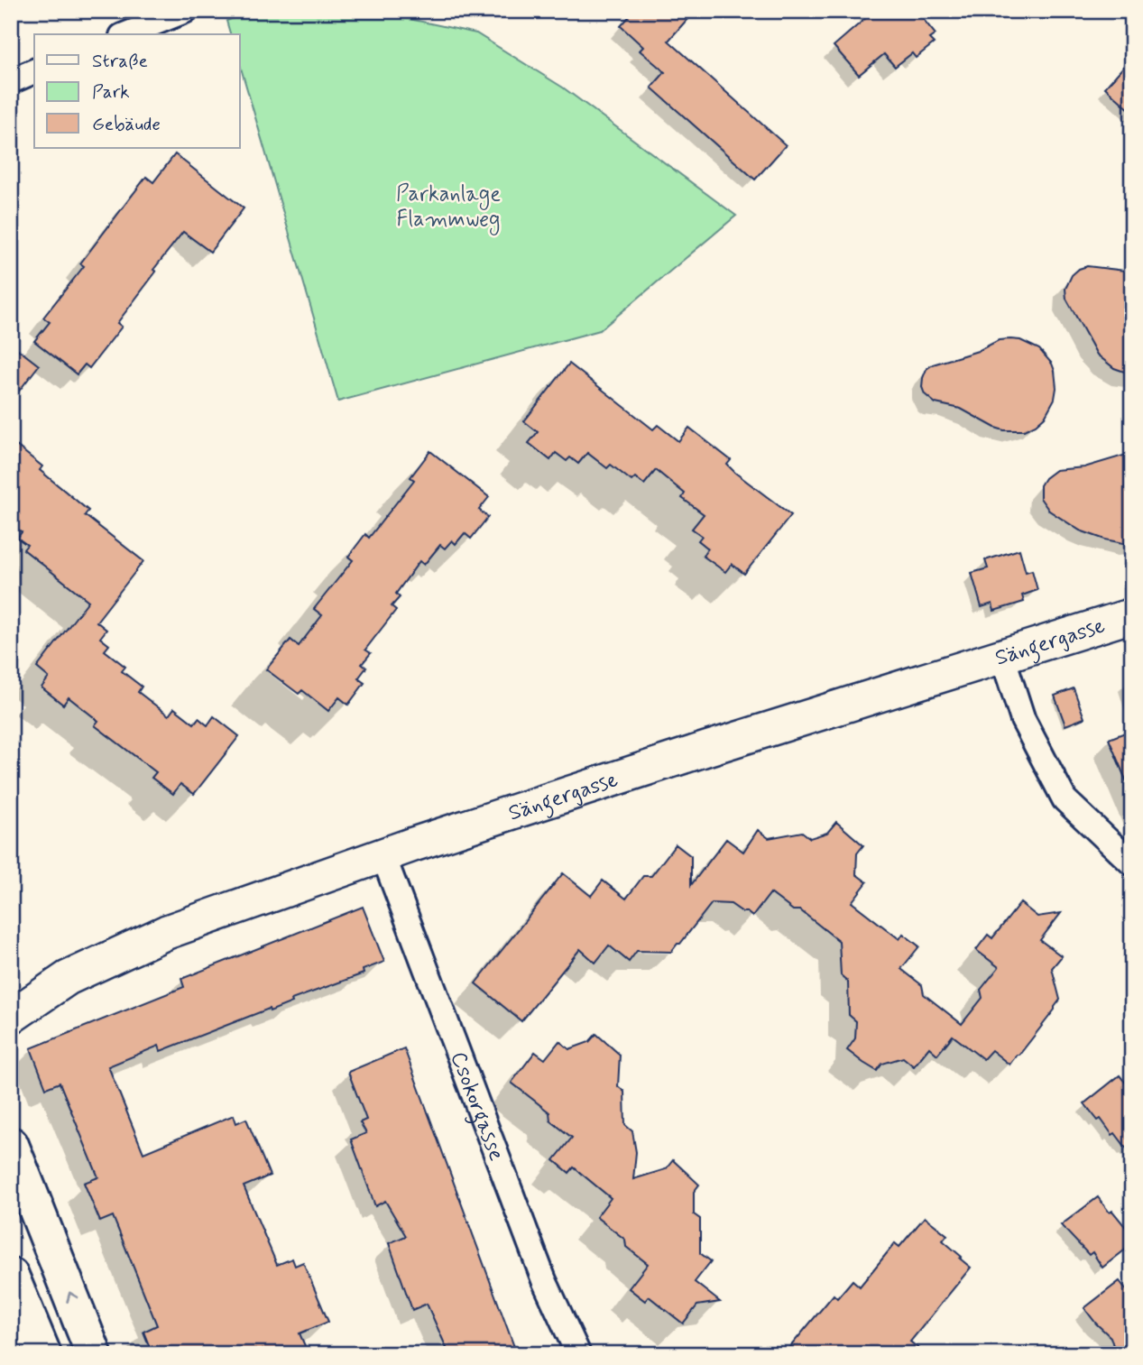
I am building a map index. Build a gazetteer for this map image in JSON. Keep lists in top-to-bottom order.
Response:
{
  "streets": {
    "main road": ["Sängergasse"],
    "street": ["Csokorgasse"]
  },
  "crossings": [
    ["Sängergasse", "Csokorgasse"]
  ],
  "parks": ["Parkanlage Flammweg"],
  "legend": ["Straße", "Park", "Gebäude"]
}
